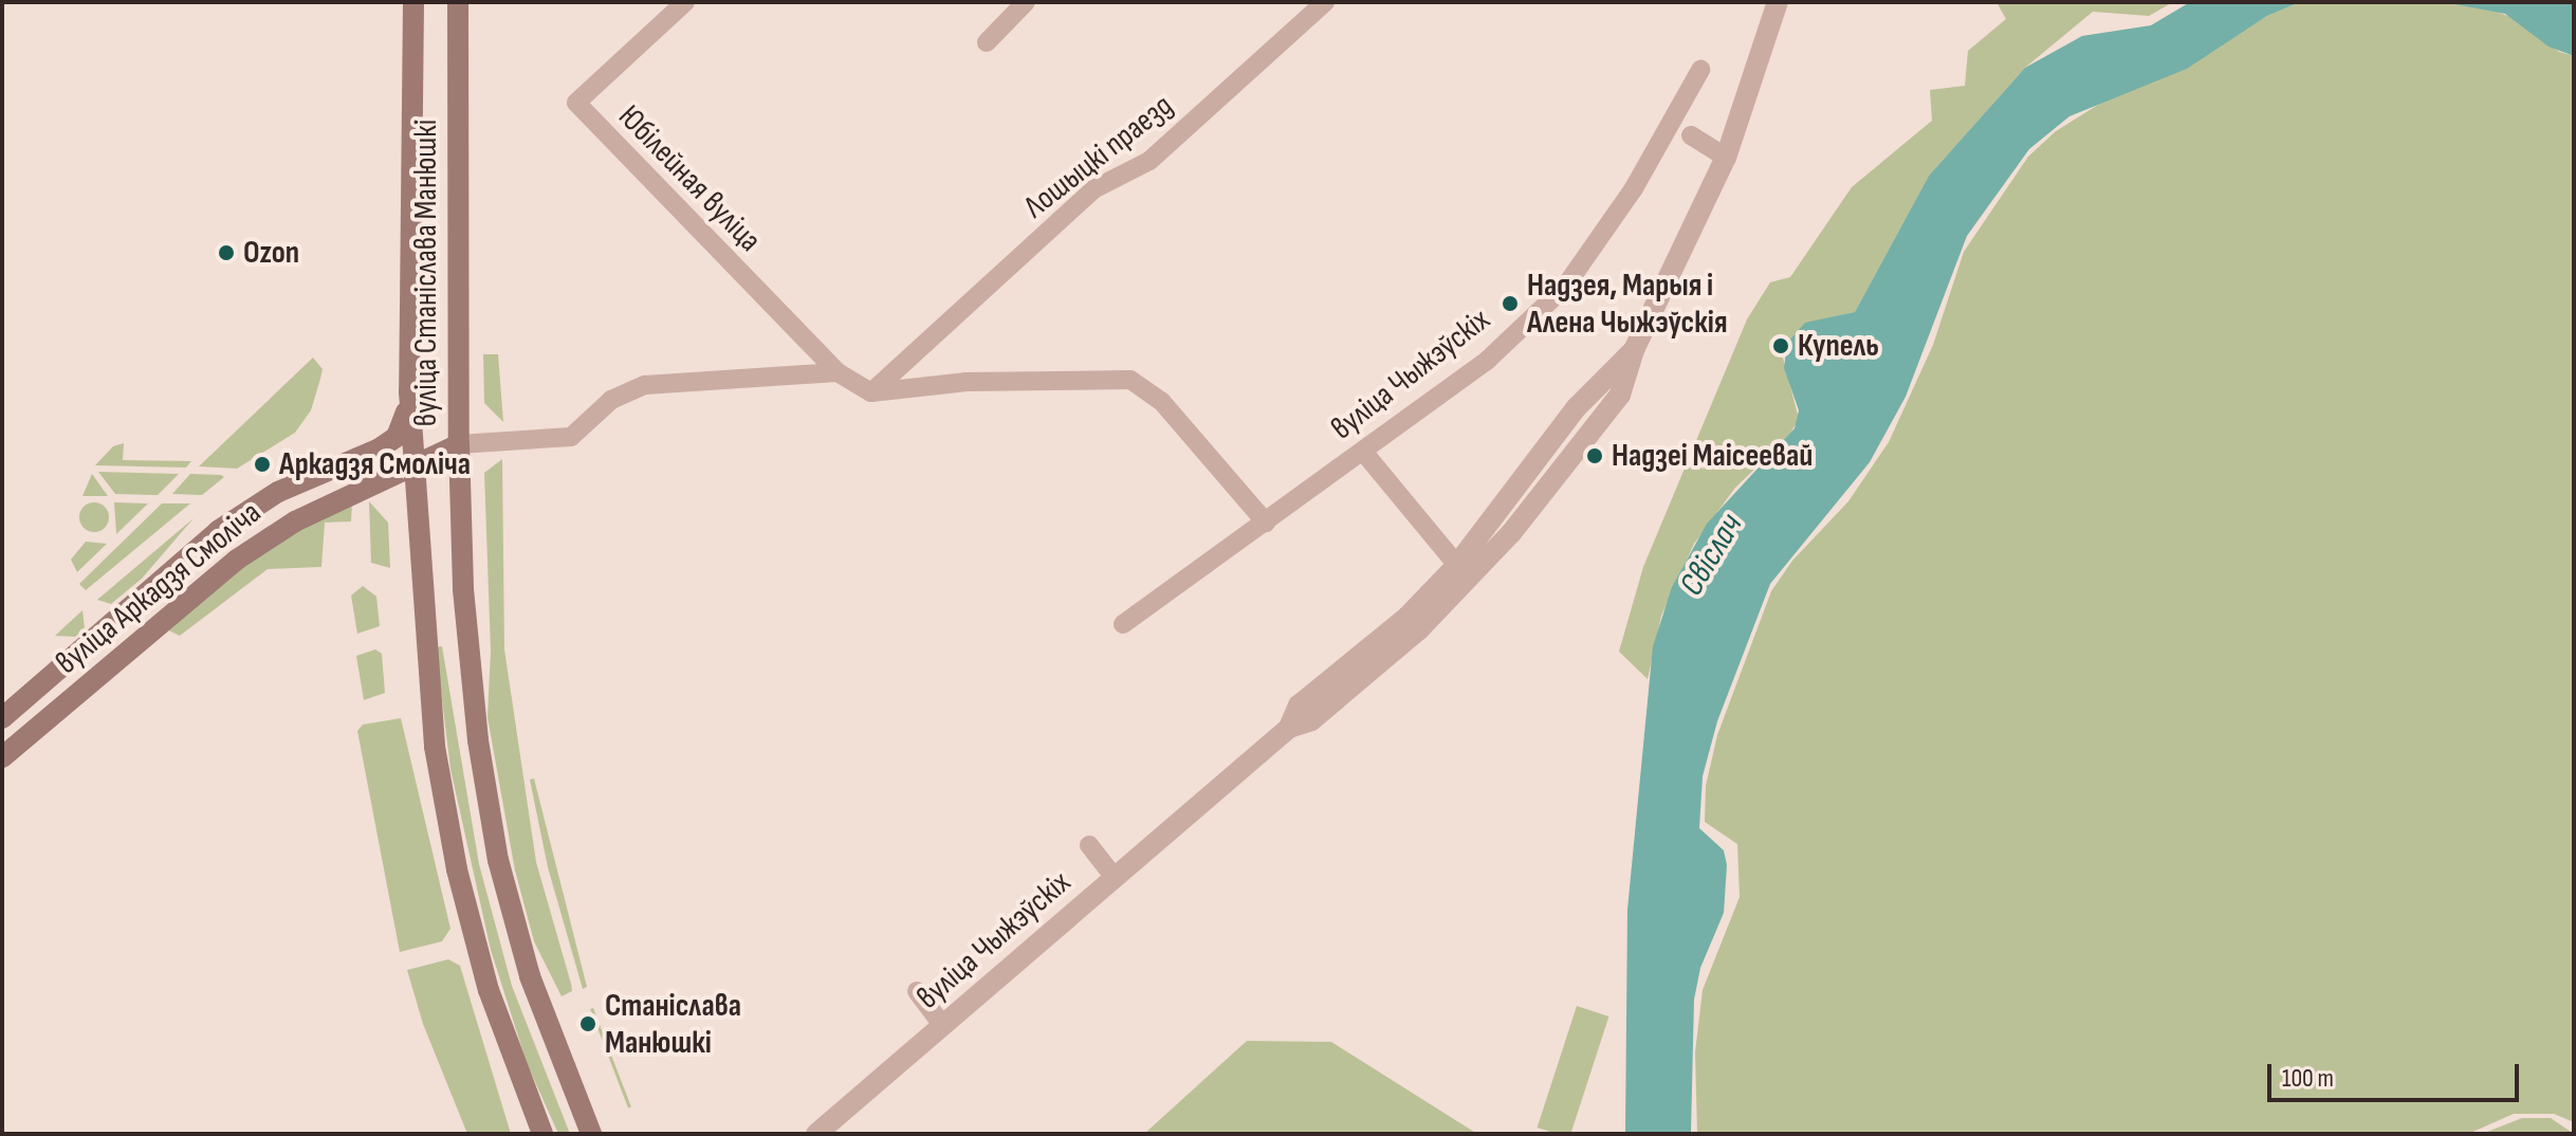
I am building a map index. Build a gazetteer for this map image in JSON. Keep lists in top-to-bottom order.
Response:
{
  "streets": {
    "main road": ["вуліца Станіслава Манюшкі", "вуліца Аркадзя Смоліча"],
    "street": ["Лошыцкі праезд", "Юбілейная вуліца", "вуліца Чыжэўскіх"]
  },
  "crossings": [
    ["Лошыцкі праезд", "Юбілейная вуліца"],
    ["вуліца Станіслава Манюшкі", "вуліца Аркадзя Смоліча"]
  ],
  "water": ["Свіслач"],
  "places": [
    "Ozon",
    "Надзея, Марыя і Алена Чыжэўскія",
    "Купель",
    "Надзеі Маісеевай",
    "Аркадзя Смоліча",
    "Станіслава Манюшкі"
  ],
  "scale_bar": "100 m"
}
